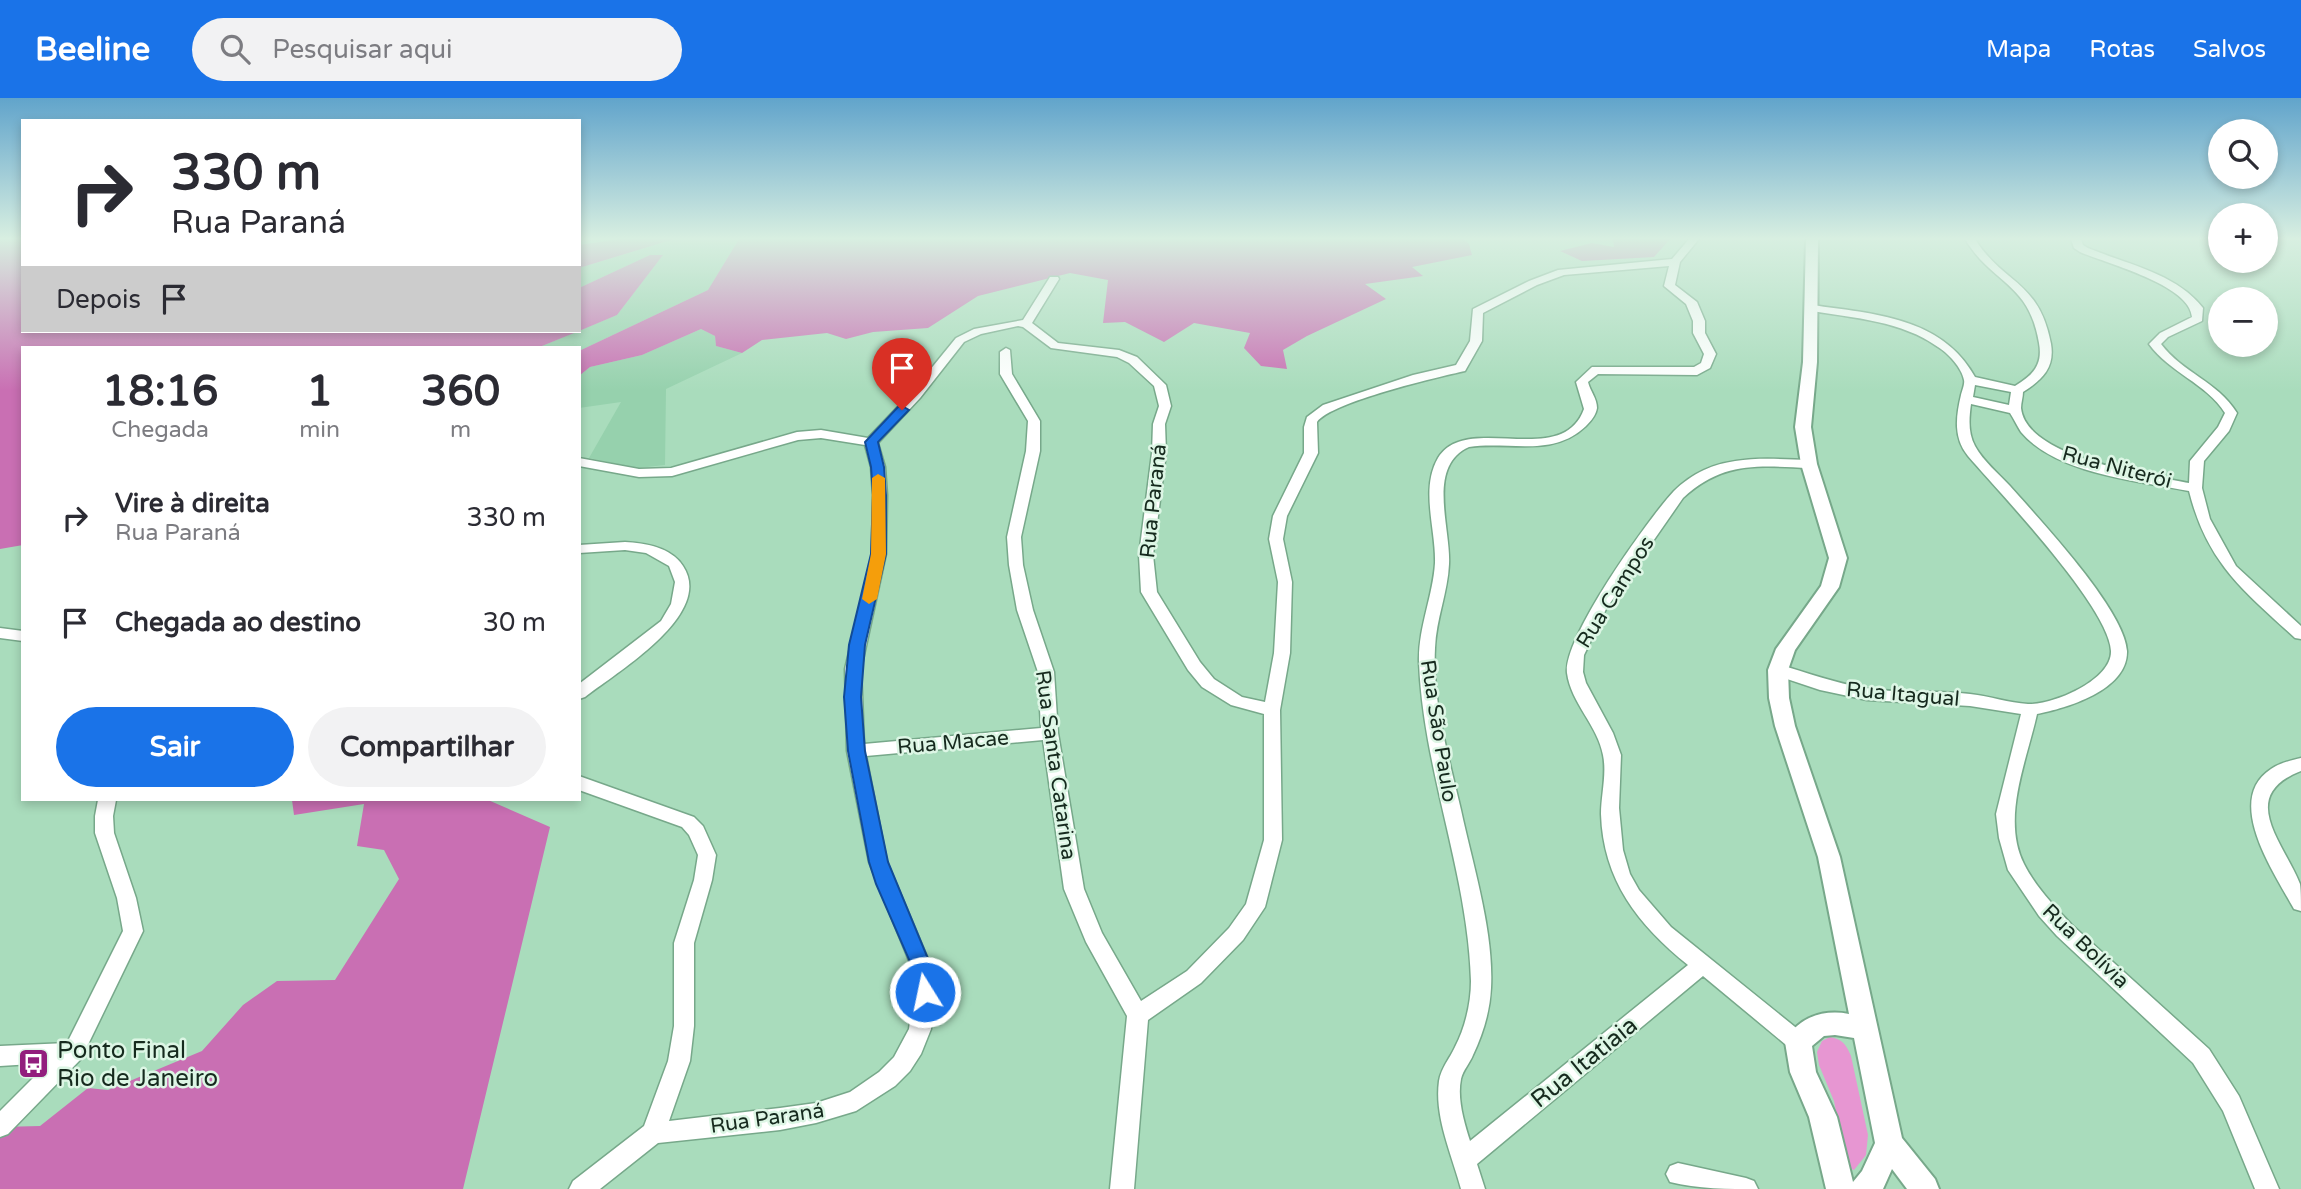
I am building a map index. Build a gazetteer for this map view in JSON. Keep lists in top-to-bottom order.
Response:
{
  "streets": {
    "street": [
      "Rua Niterói",
      "Rua Paraná",
      "Rua Campos",
      "Rua Itagual",
      "Rua São Paulo",
      "Rua Macae",
      "Rua Santa Catarina",
      "Rua Bolívia",
      "Rua Itatiaia"
    ]
  },
  "crossings": [
    ["Rua Paraná", "Rua Macae"],
    ["Rua Campos", "Rua Itatiaia"],
    ["Rua Itagual", "Rua Bolívia"],
    ["Rua São Paulo", "Rua Itatiaia"],
    ["Rua Macae", "Rua Santa Catarina"]
  ],
  "places": {
    "bus stop": ["Ponto Final Rio de Janeiro"]
  },
  "page": {
    "header": "Beeline",
    "search": "Pesquisar aqui",
    "nav": ["Mapa", "Rotas", "Salvos"],
    "map_buttons": ["+", "−"],
    "turn": ["330 m", "Rua Paraná"],
    "then": "Depois",
    "eta": [
      "18:16",
      "Chegada",
      "1",
      "min",
      "360",
      "m"
    ],
    "list": [
      {
        "name": "Vire à direita",
        "note": "Rua Paraná",
        "value": "330 m"
      },
      {
        "name": "Chegada ao destino",
        "value": "30 m"
      }
    ],
    "buttons": ["Sair", "Compartilhar"]
  }
}
